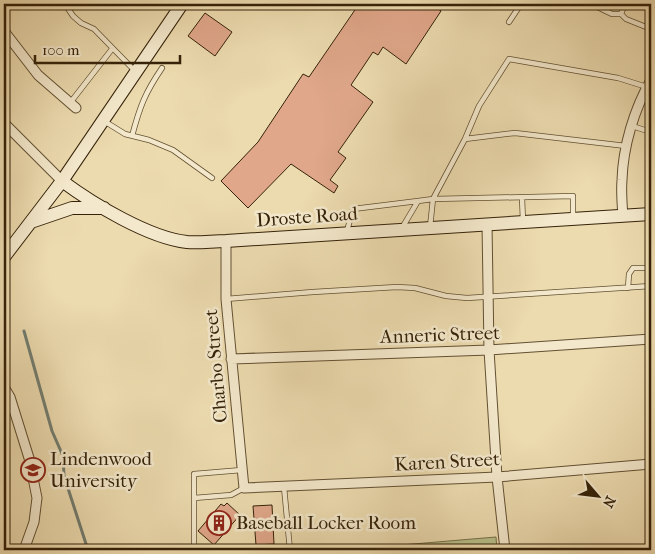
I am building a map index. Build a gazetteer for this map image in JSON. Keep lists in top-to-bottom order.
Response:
{
  "streets": {
    "street": [
      "Droste Road",
      "Anneric Street",
      "Charbo Street",
      "Karen Street"
    ]
  },
  "crossings": [
    ["Droste Road", "Charbo Street"],
    ["Anneric Street", "Charbo Street"],
    ["Charbo Street", "Karen Street"]
  ],
  "places": {
    "school or university": ["Lindenwood University"],
    "building": ["Baseball Locker Room"]
  },
  "scale_bar": "100 m",
  "north": "bottom right"
}
